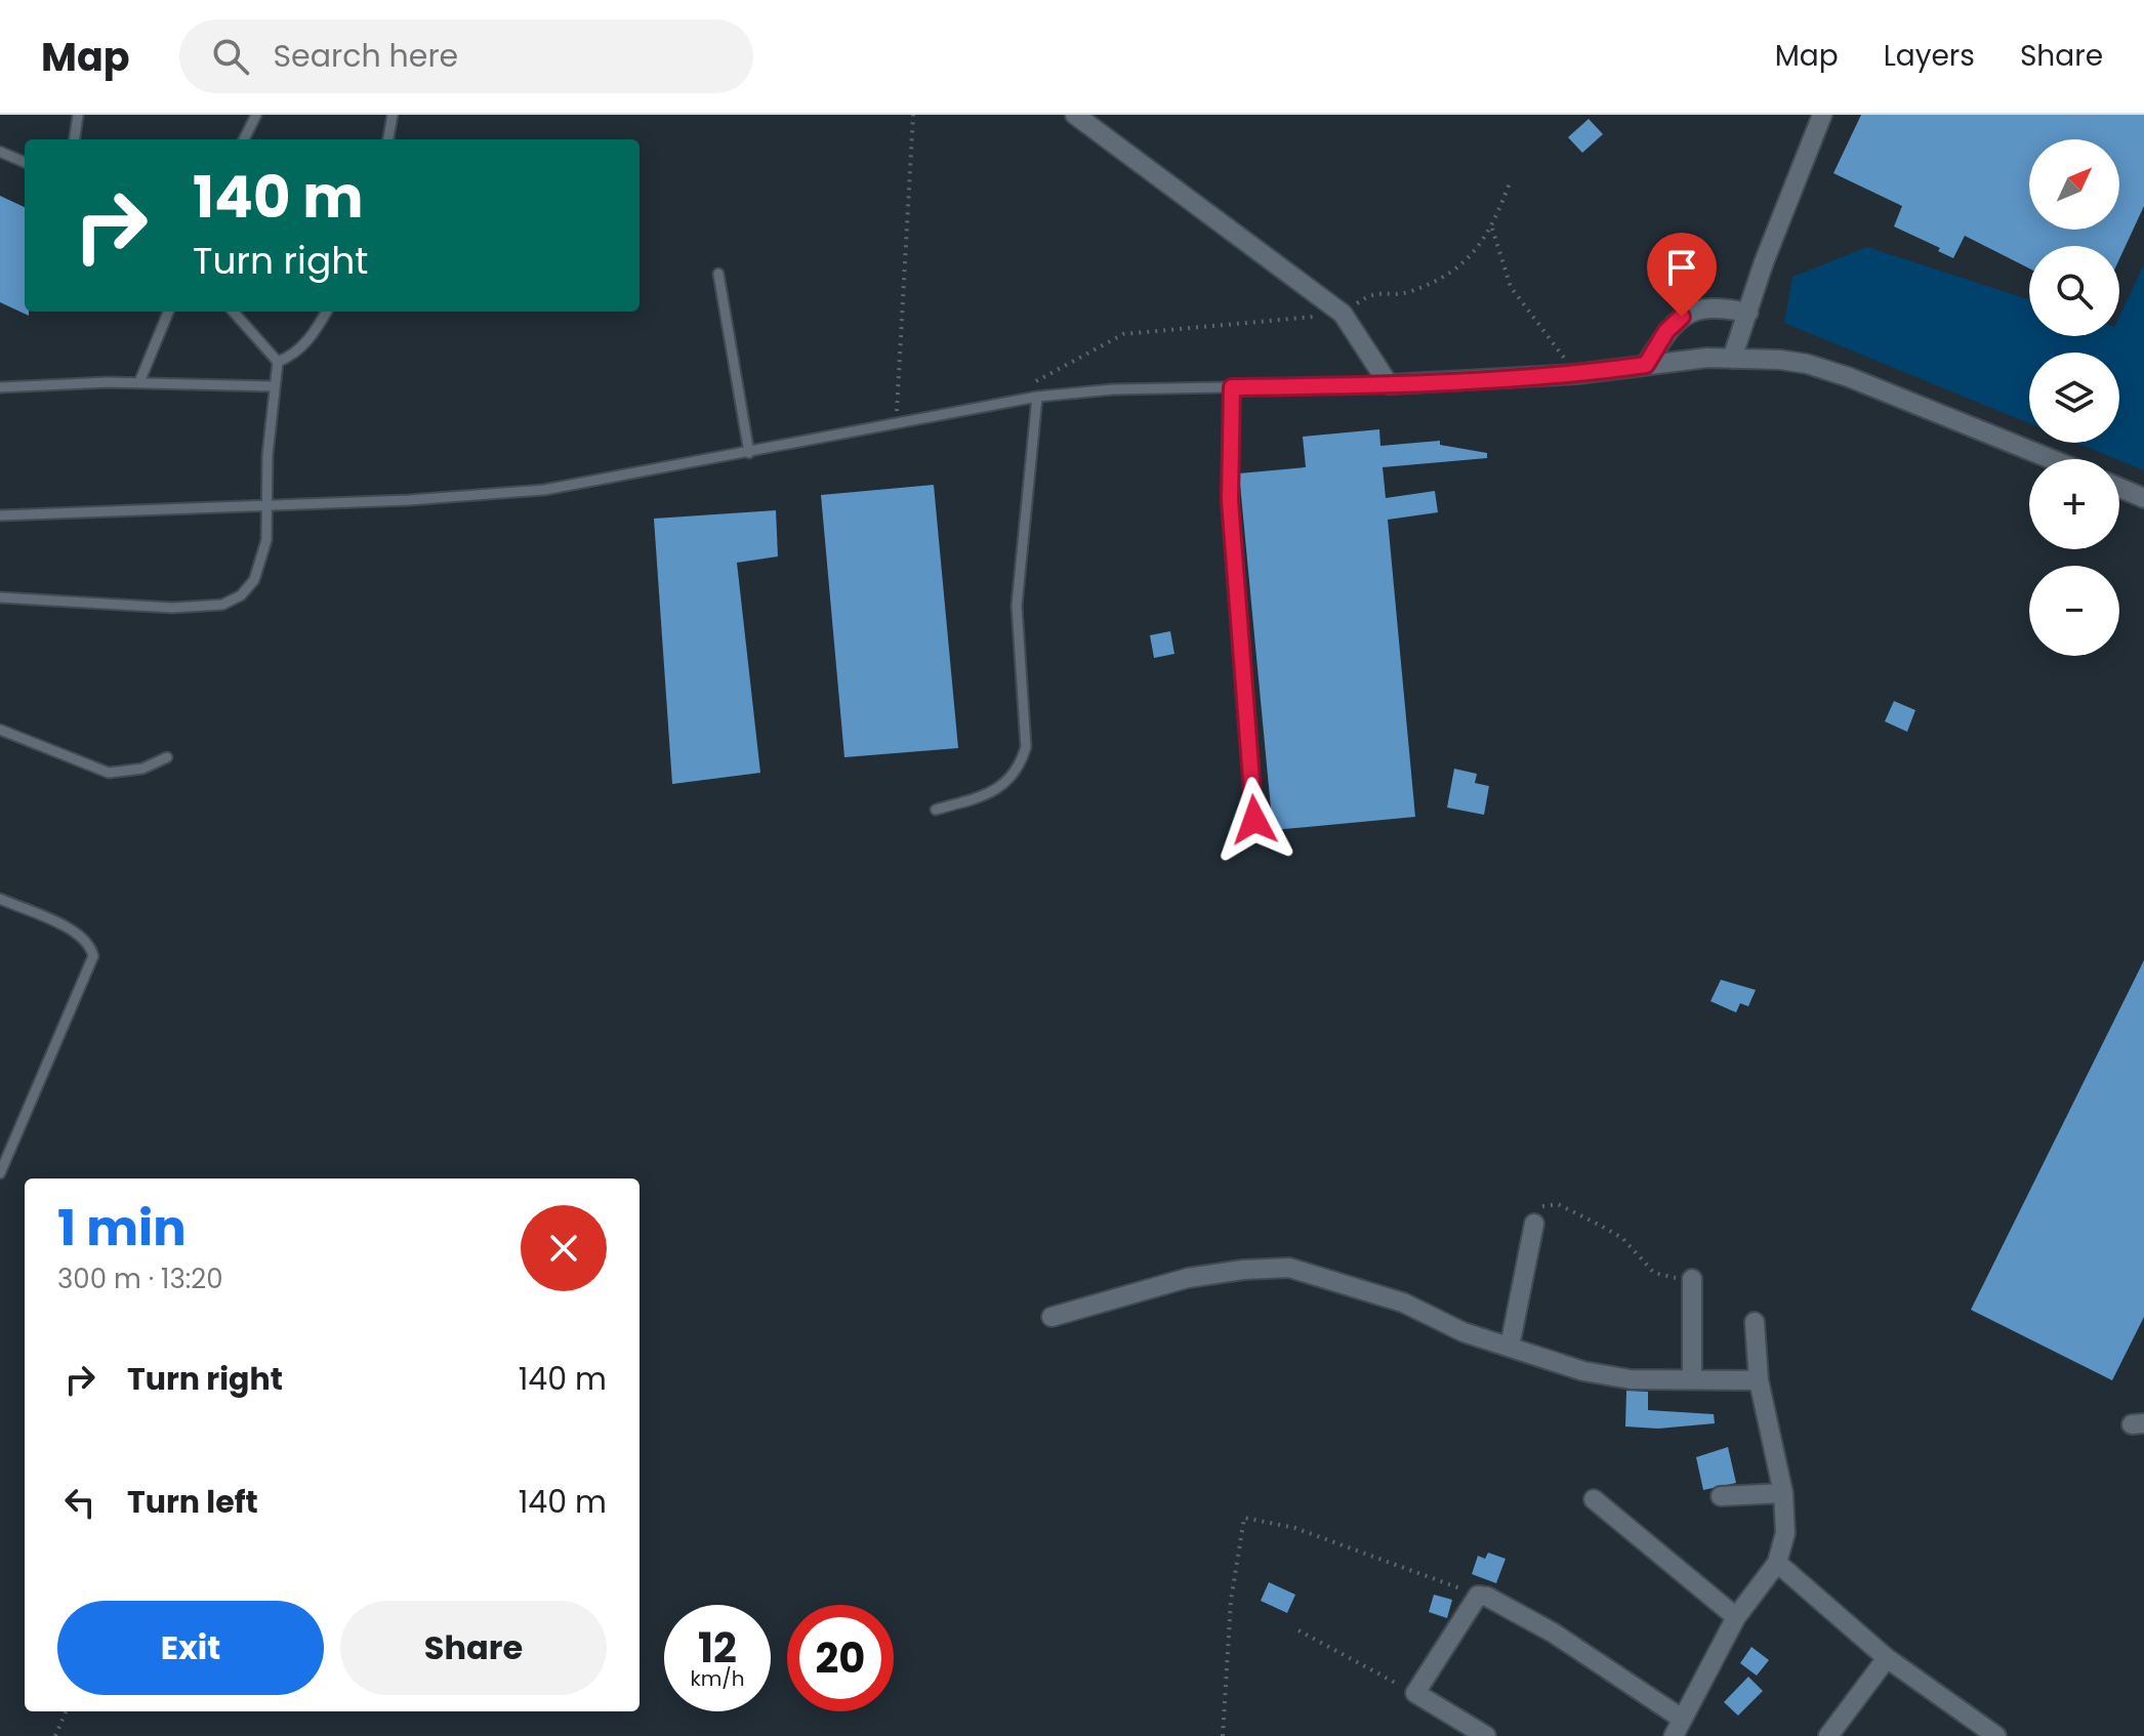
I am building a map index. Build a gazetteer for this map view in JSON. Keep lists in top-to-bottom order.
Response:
{
  "north": "top right",
  "page": {
    "header": "Map",
    "search": "Search here",
    "nav": ["Map", "Layers", "Share"],
    "map_buttons": ["+", "−"],
    "turn": ["140 m", "Turn right"],
    "heading": ["1 min", "300 m · 13:20"],
    "list": [
      {
        "name": "Turn right",
        "value": "140 m"
      },
      {
        "name": "Turn left",
        "value": "140 m"
      }
    ],
    "buttons": ["Exit", "Share"],
    "speed": "12 km/h",
    "limit": "20"
  }
}
